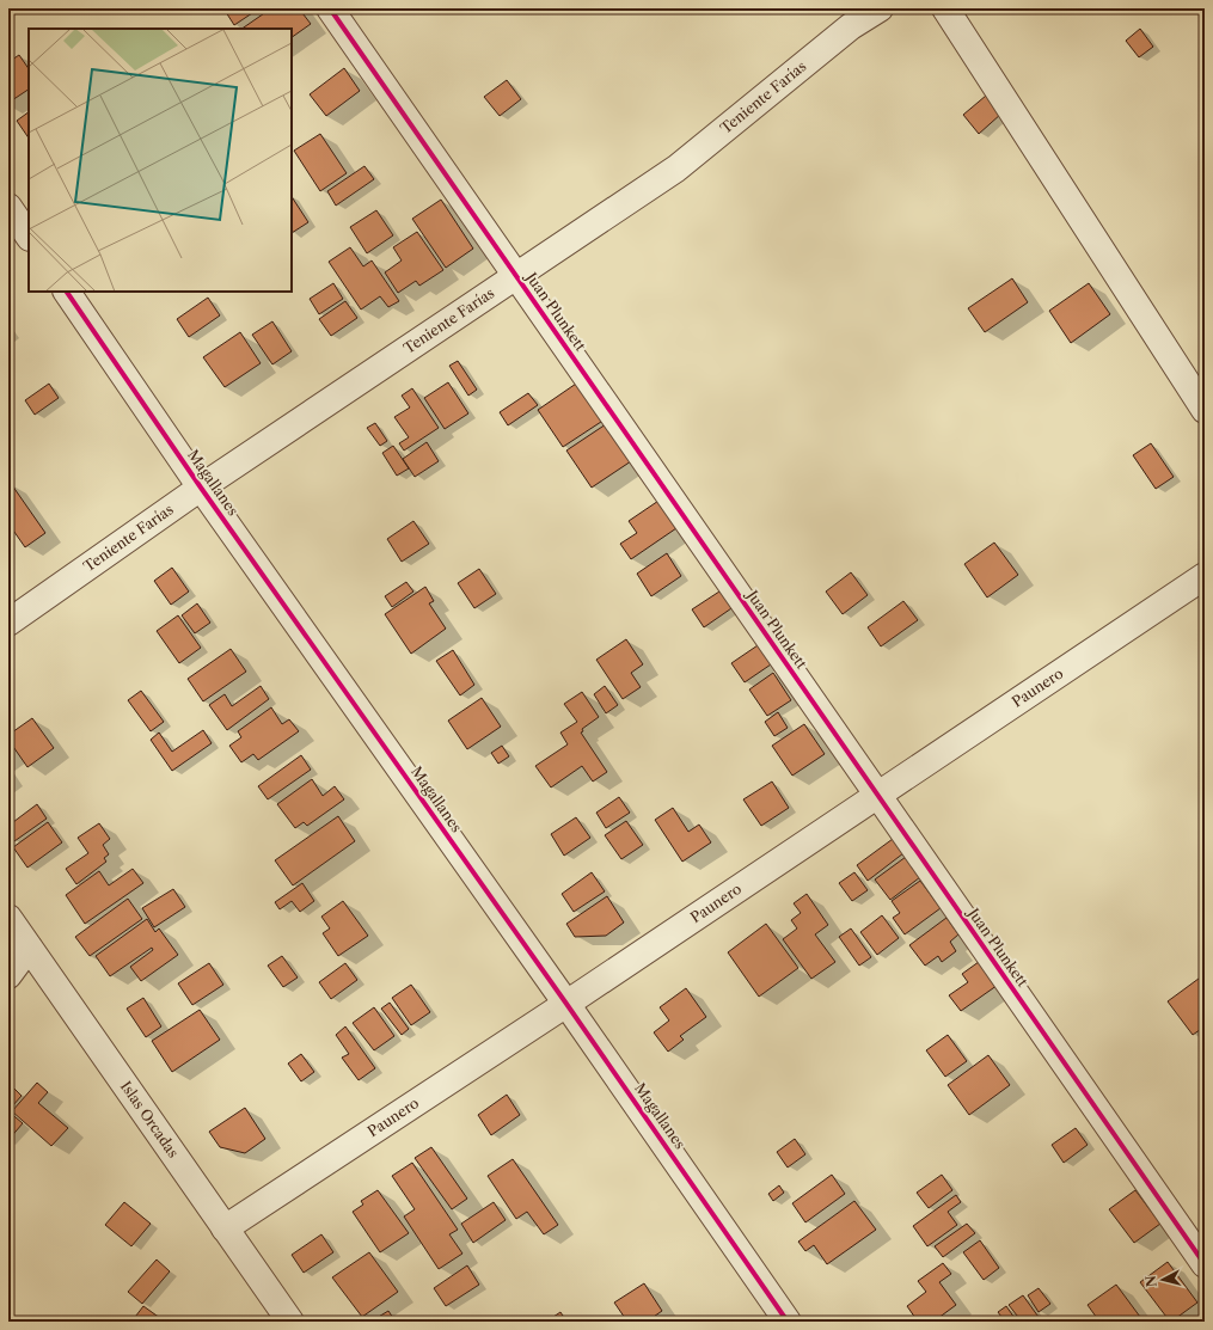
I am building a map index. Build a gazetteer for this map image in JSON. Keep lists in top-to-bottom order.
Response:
{
  "streets": {
    "street": [
      "Teniente Farías",
      "Juan Plunkett",
      "Magallanes",
      "Paunero",
      "Islas Orcadas"
    ]
  },
  "crossings": [
    ["Teniente Farías", "Juan Plunkett"],
    ["Teniente Farías", "Magallanes"],
    ["Juan Plunkett", "Paunero"],
    ["Magallanes", "Paunero"],
    ["Paunero", "Islas Orcadas"]
  ],
  "north": "left"
}
